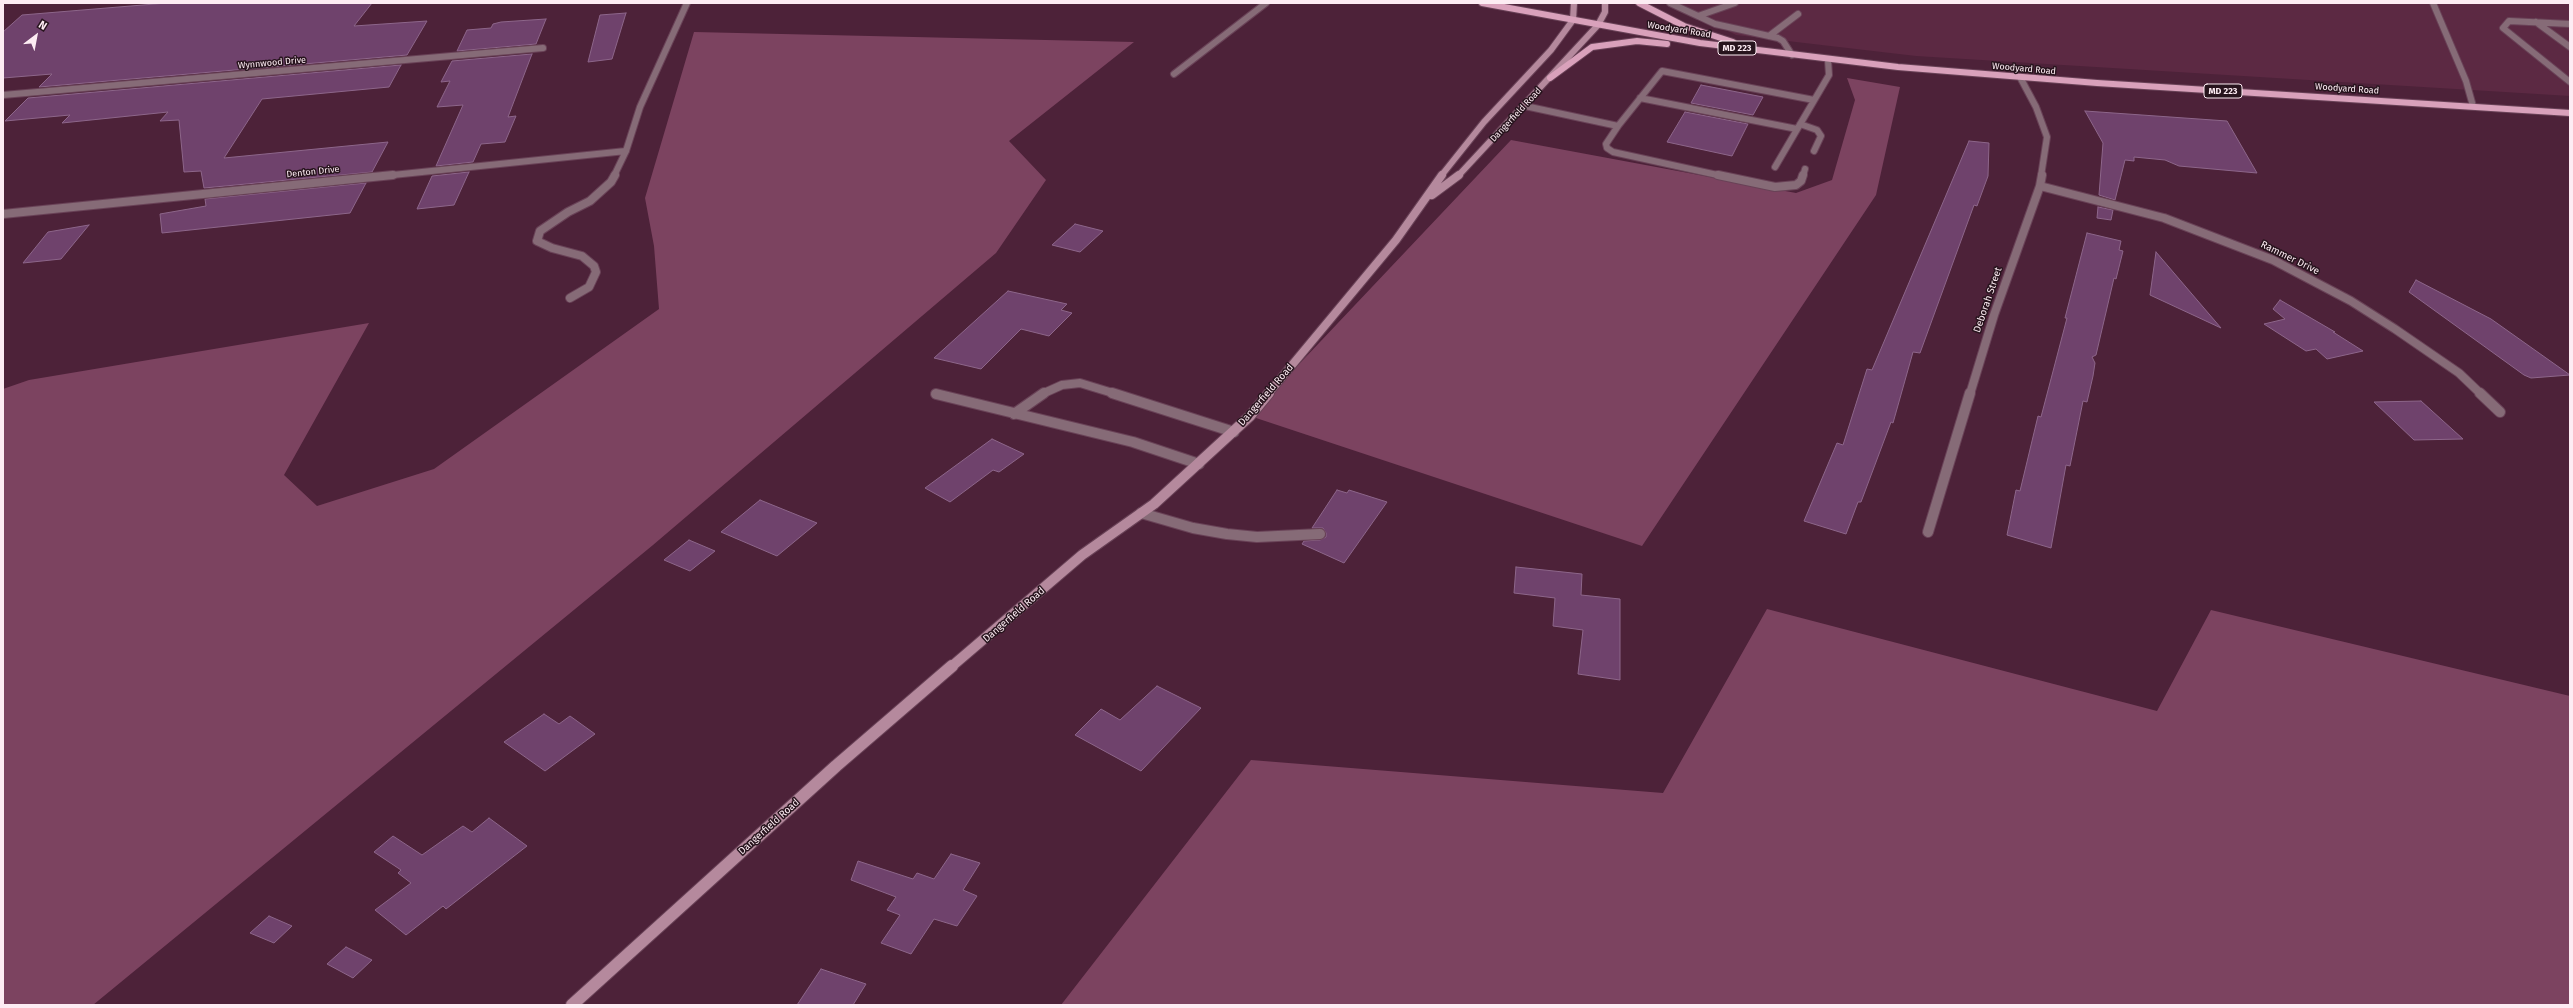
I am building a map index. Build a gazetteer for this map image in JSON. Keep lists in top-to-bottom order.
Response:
{
  "streets": {
    "main road": ["Woodyard Road", "MD 223"],
    "street": [
      "Wynnwood Drive",
      "Dangerfield Road",
      "Denton Drive",
      "Rammer Drive",
      "Deborah Street"
    ]
  },
  "crossings": [
    ["Woodyard Road", "Dangerfield Road"],
    ["Woodyard Road", "Deborah Street"],
    ["Rammer Drive", "Deborah Street"]
  ],
  "north": "top right"
}
